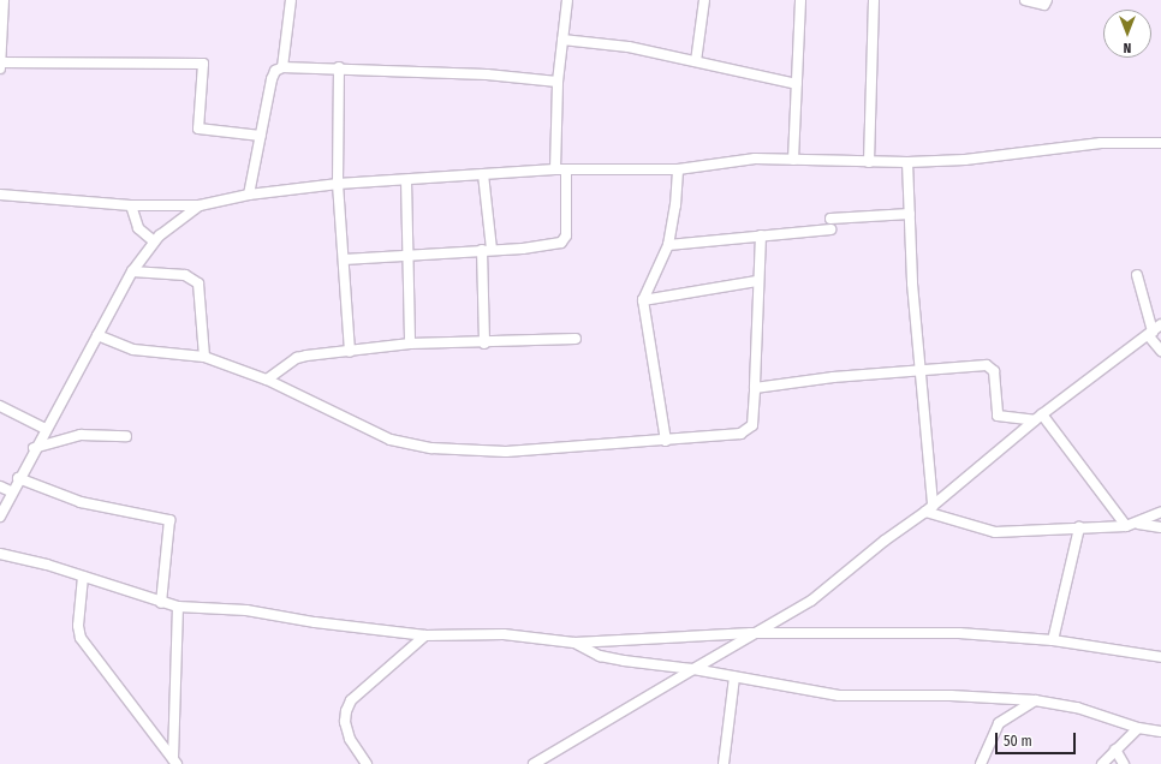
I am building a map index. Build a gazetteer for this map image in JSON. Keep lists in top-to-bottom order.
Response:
{
  "scale_bar": "50 m",
  "north": "bottom"
}
